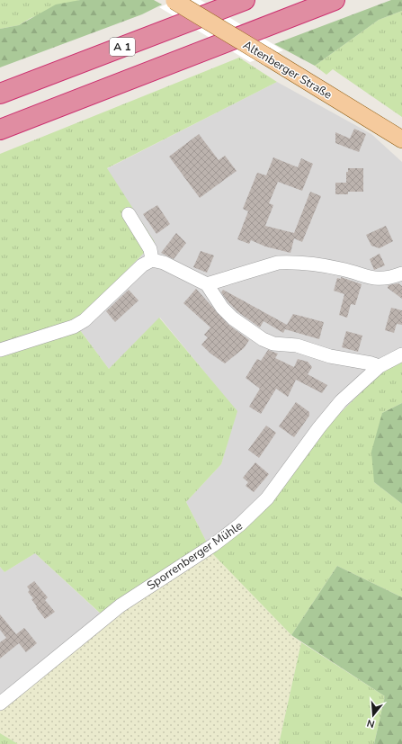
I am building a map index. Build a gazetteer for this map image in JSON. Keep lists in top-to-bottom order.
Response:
{
  "streets": {
    "highway": ["A 1"],
    "main road": ["Altenberger Straße"],
    "street": ["Sporrenberger Mühle"]
  },
  "north": "bottom"
}
